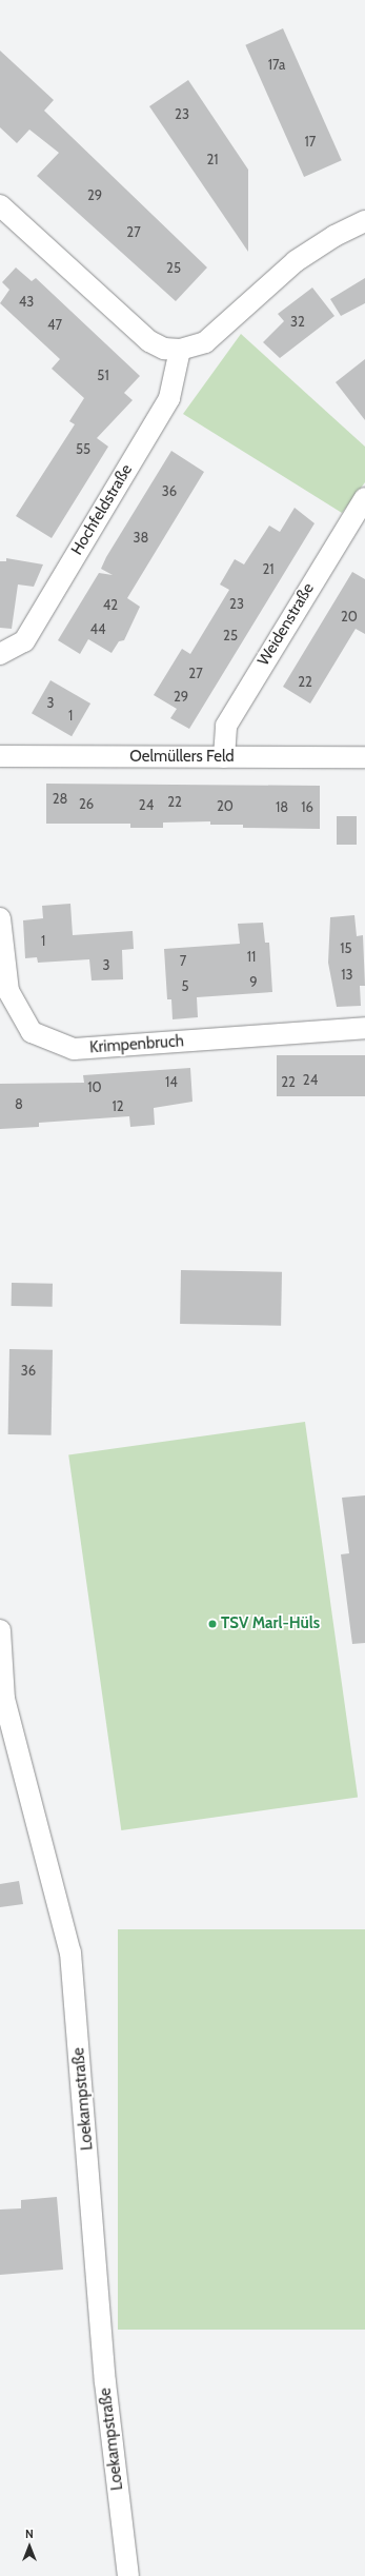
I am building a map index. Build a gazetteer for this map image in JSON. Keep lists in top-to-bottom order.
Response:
{
  "streets": {
    "street": [
      "Hochfeldstraße",
      "Weidenstraße",
      "Oelmüllers Feld",
      "Krimpenbruch",
      "Loekampstraße"
    ]
  },
  "crossings": [
    ["Weidenstraße", "Oelmüllers Feld"]
  ],
  "places": ["TSV Marl-Hüls"],
  "house_numbers": [
    "17a",
    "23",
    "17",
    "21",
    "29",
    "27",
    "25",
    "43",
    "32",
    "47",
    "51",
    "55",
    "36",
    "38",
    "21",
    "23",
    "42",
    "20",
    "44",
    "25",
    "27",
    "22",
    "29",
    "3",
    "1",
    "28",
    "22",
    "26",
    "24",
    "20",
    "18",
    "16",
    "1",
    "15",
    "11",
    "7",
    "3",
    "13",
    "9",
    "5",
    "24",
    "14",
    "22",
    "10",
    "8",
    "12",
    "36"
  ],
  "north": "top"
}
